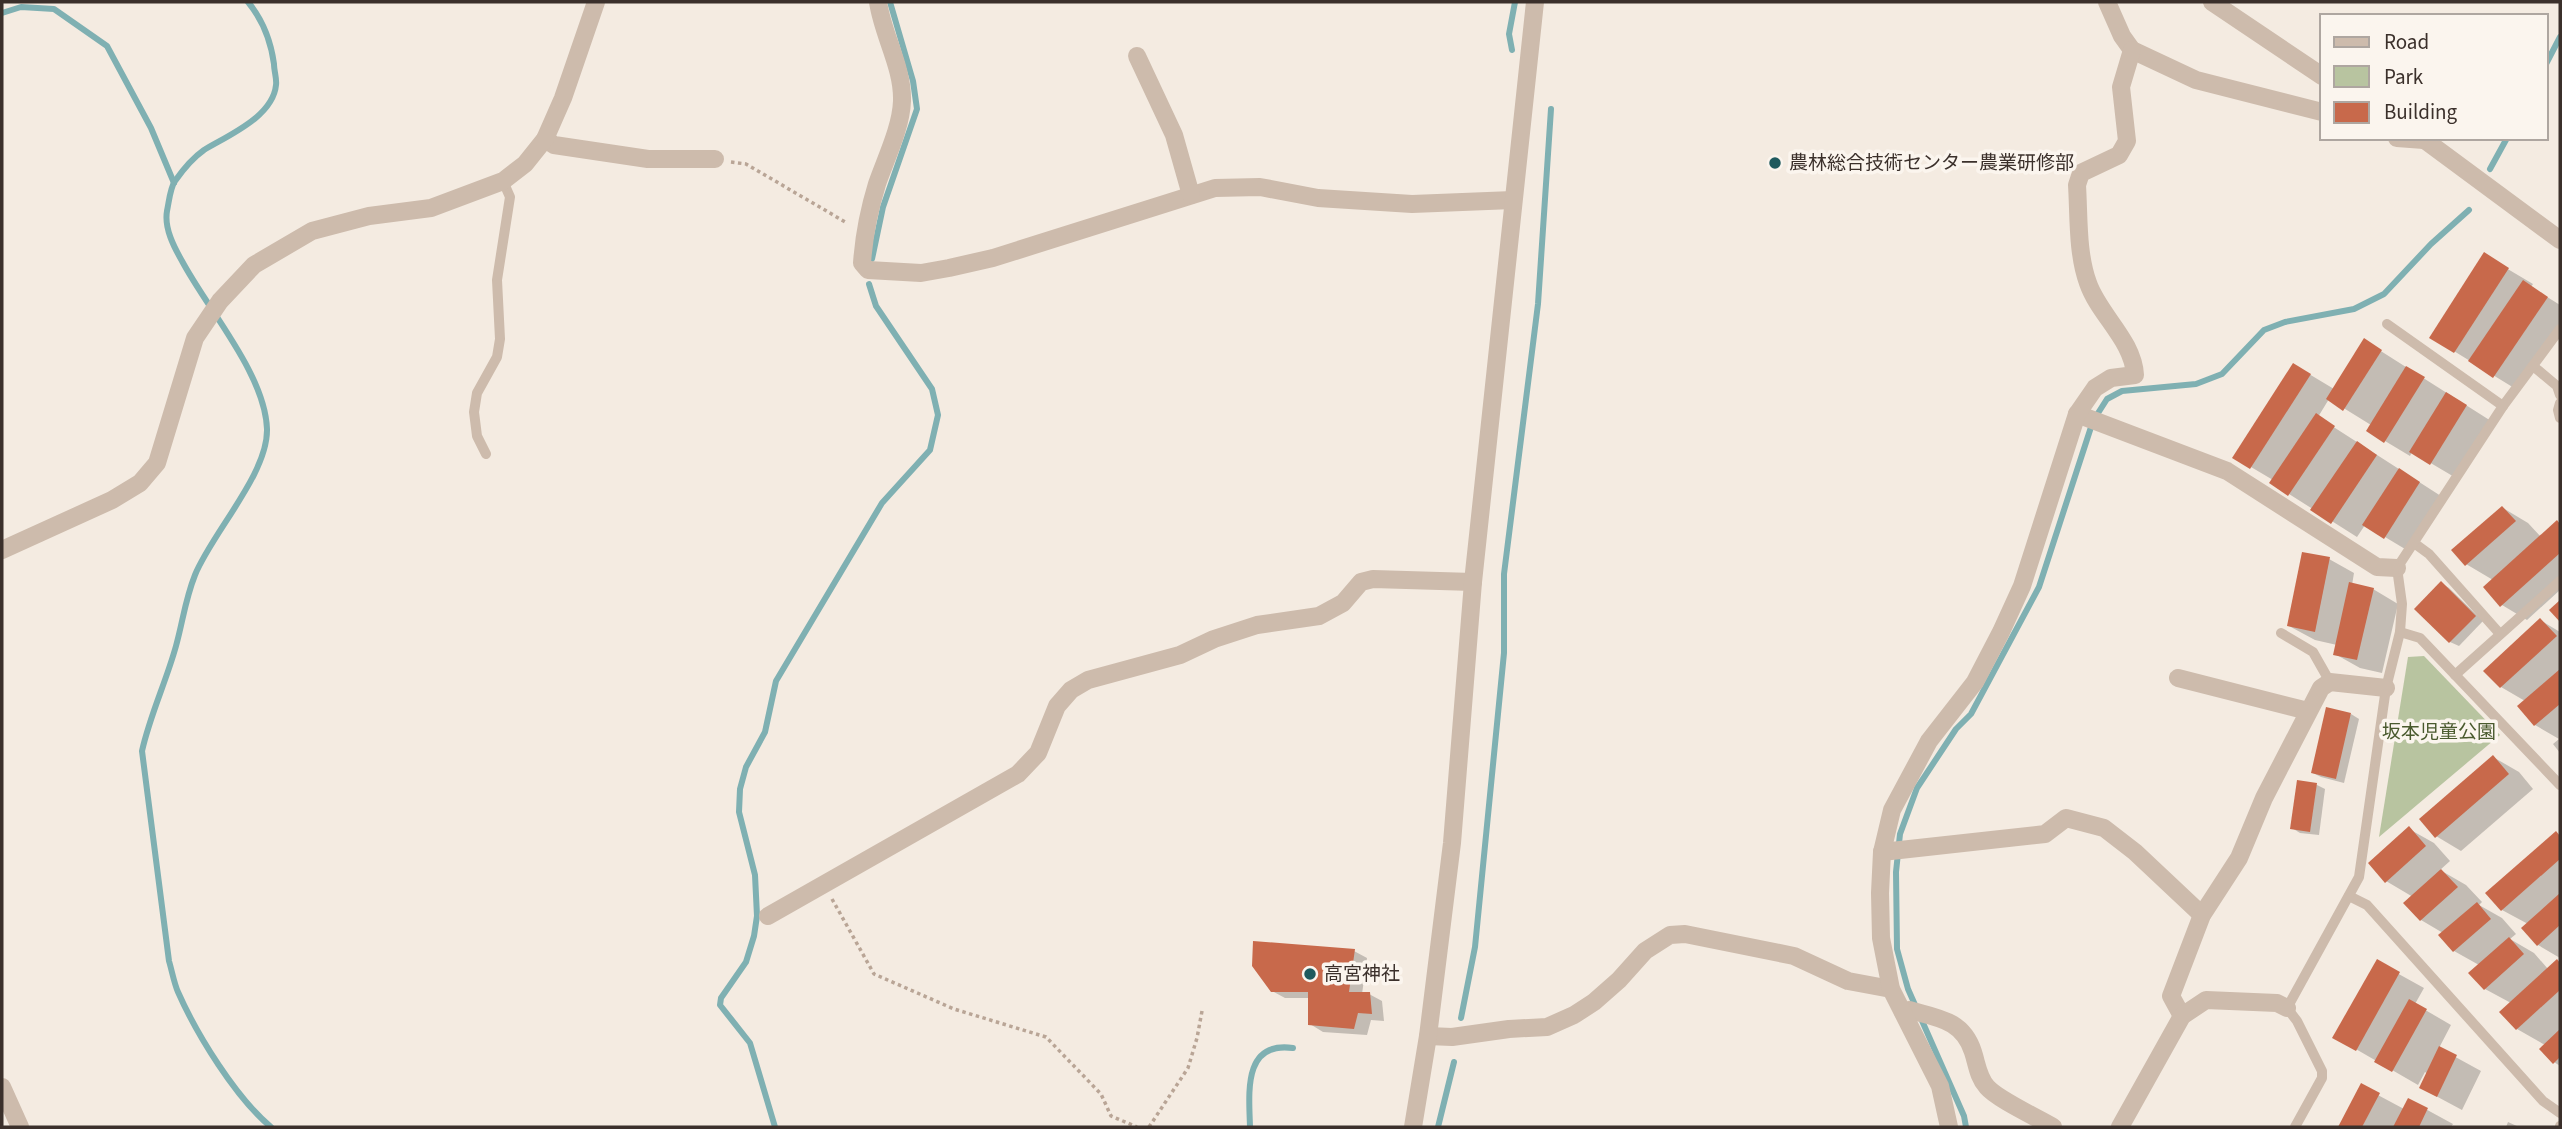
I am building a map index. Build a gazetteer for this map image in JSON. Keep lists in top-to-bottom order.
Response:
{
  "parks": ["坂本児童公園"],
  "places": ["農林総合技術センター農業研修部", "高宮神社"],
  "legend": ["Road", "Park", "Building"]
}
